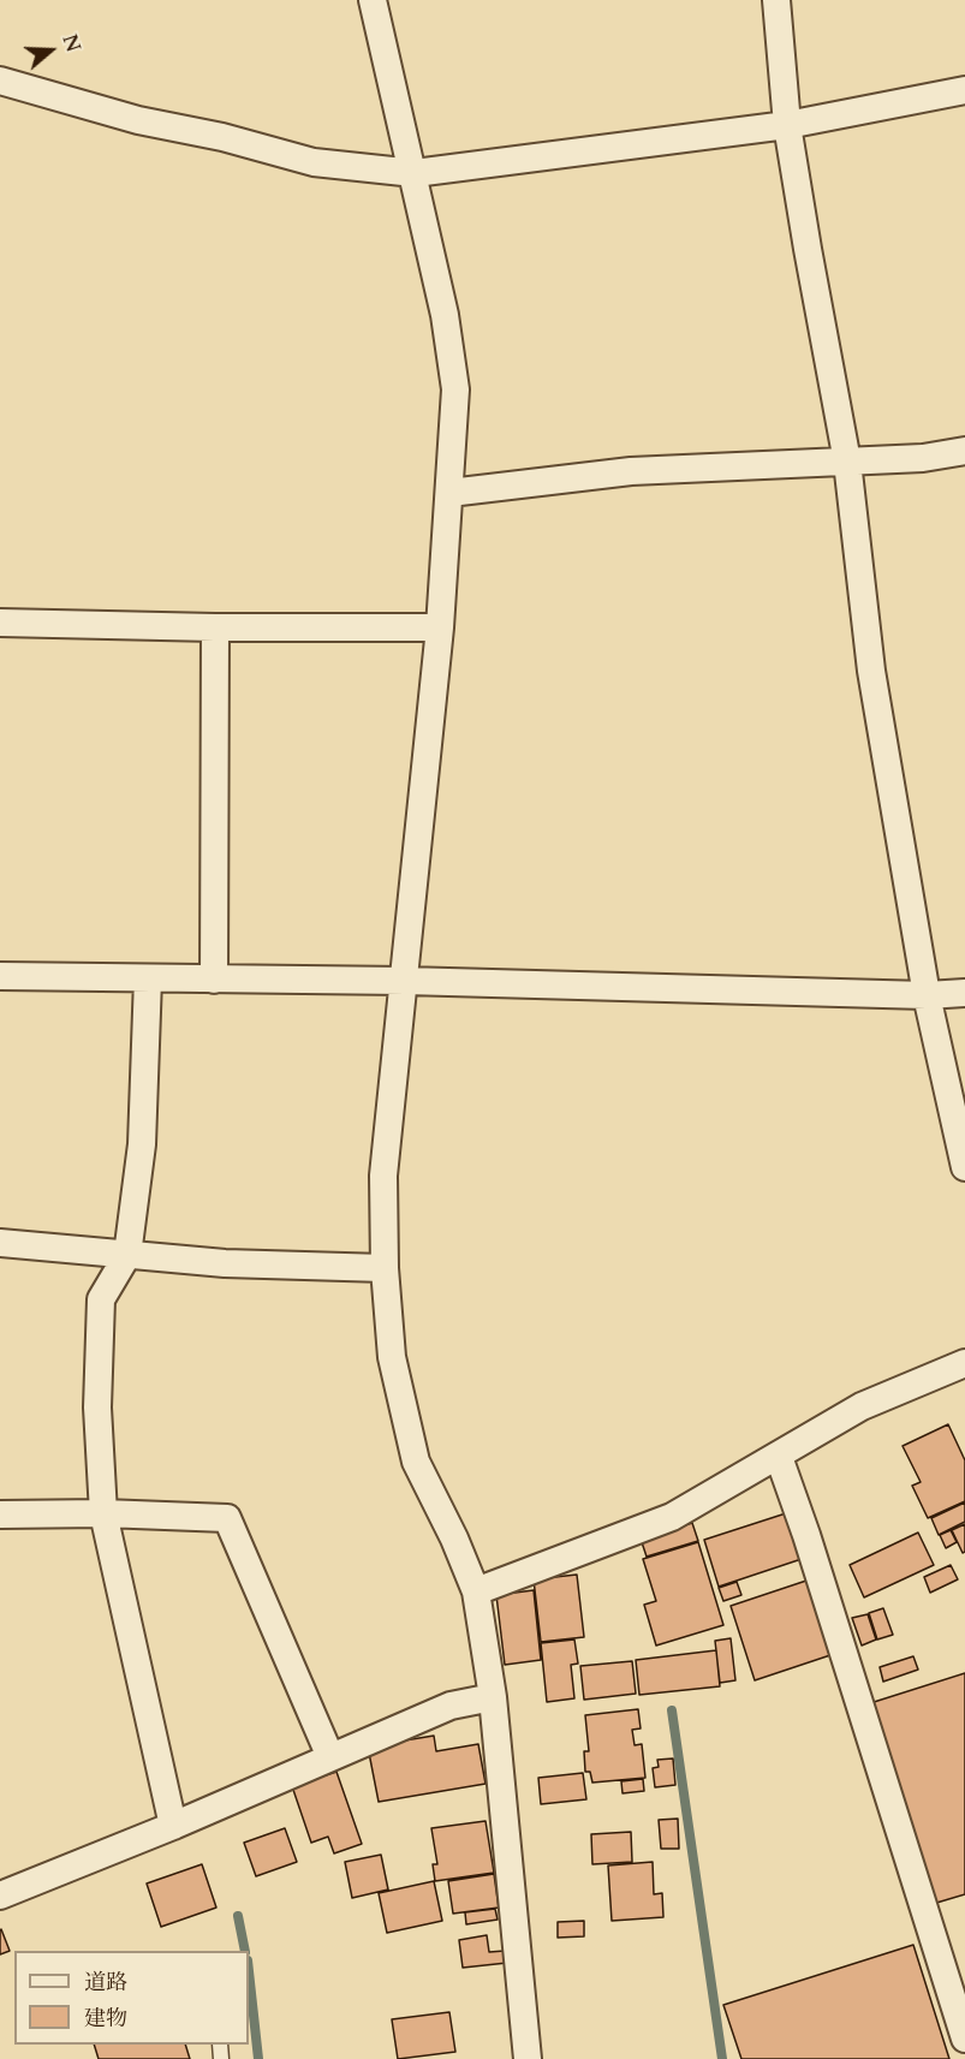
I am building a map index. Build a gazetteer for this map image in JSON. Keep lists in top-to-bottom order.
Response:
{
  "legend": ["道路", "建物"],
  "north": "right"
}
